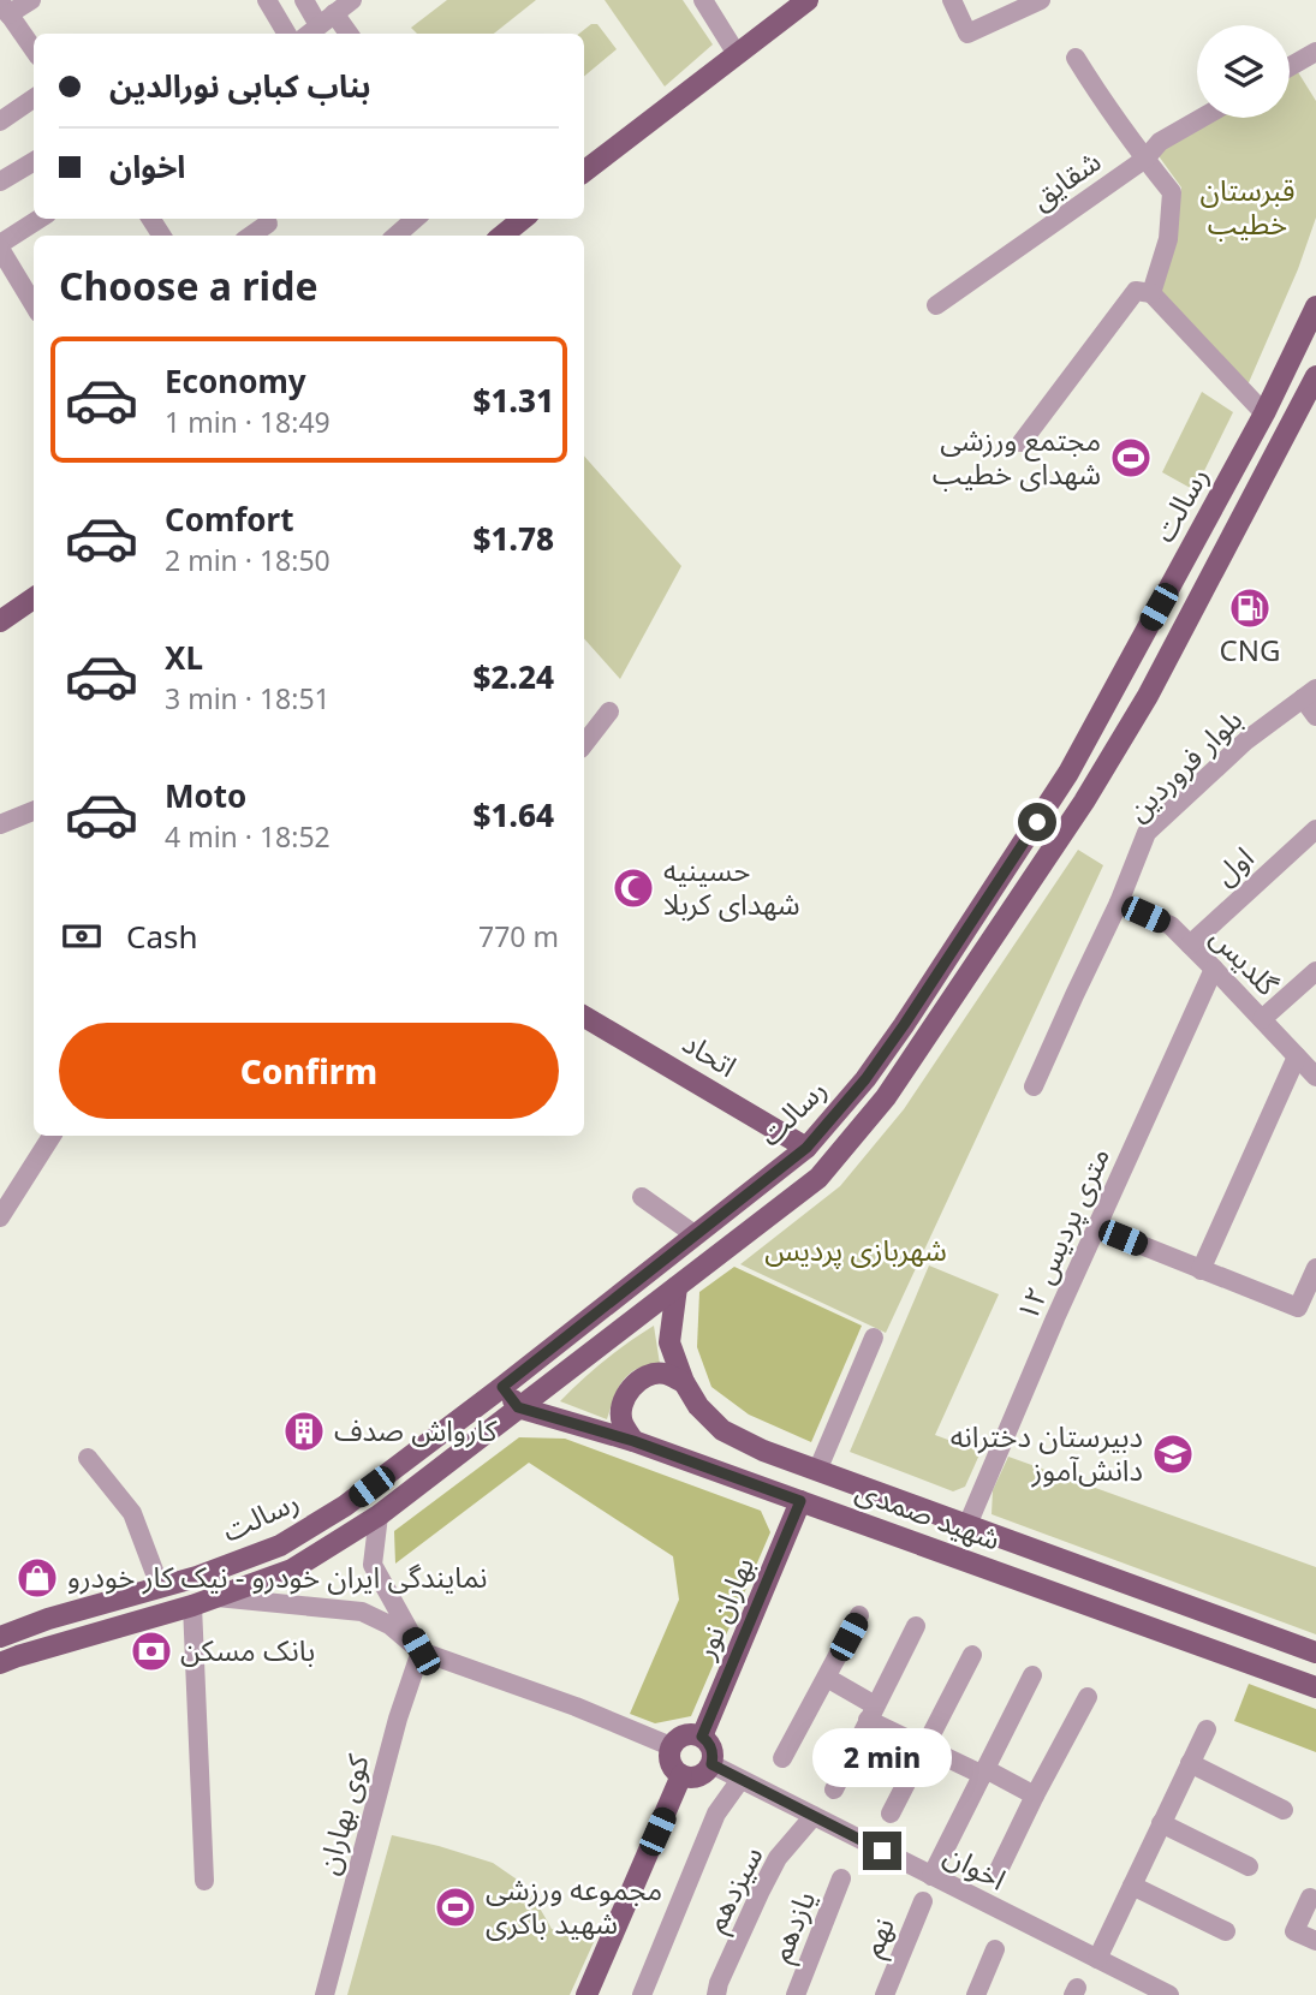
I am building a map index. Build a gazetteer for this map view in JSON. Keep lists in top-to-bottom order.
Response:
{
  "streets": {
    "main road": [
      "رسالت",
      "اتحاد",
      "شهید صمدی",
      "بهاران نور"
    ],
    "street": [
      "شقایق",
      "بلوار فروردین",
      "اول",
      "گلدیس",
      "۱۲ متری پردیس",
      "کوی بهاران",
      "اخوان",
      "سیزدهم",
      "یازدهم",
      "نهم"
    ]
  },
  "crossings": [
    ["رسالت", "اتحاد"],
    ["رسالت", "شهید صمدی"],
    ["بلوار فروردین", "گلدیس"],
    ["اول", "گلدیس"],
    ["گلدیس", "۱۲ متری پردیس"],
    ["۱۲ متری پردیس", "شهید صمدی"],
    ["شهید صمدی", "بهاران نور"],
    ["بهاران نور", "اخوان"],
    ["اخوان", "سیزدهم"]
  ],
  "parks": ["قبرستان خطیب", "شهربازی پردیس"],
  "places": {
    "sports": ["مجتمع ورزشی شهدای خطیب", "مجموعه ورزشی شهید باکری"],
    "fuel station": ["CNG"],
    "mosque": ["حسینیه شهدای کربلا"],
    "building": ["کارواش صدف"],
    "school or university": ["دبیرستان دخترانه دانش‌آموز"],
    "shop": ["نمایندگی ایران خودرو - نیک کار خودرو"],
    "bank": ["بانک مسکن"]
  },
  "page": {
    "banner": ["بناب کبابی نورالدین", "اخوان"],
    "heading": "Choose a ride",
    "list": [
      {
        "name": "Economy",
        "note": "1 min · 18:49",
        "value": "$1.31"
      },
      {
        "name": "Comfort",
        "note": "2 min · 18:50",
        "value": "$1.78"
      },
      {
        "name": "XL",
        "note": "3 min · 18:51",
        "value": "$2.24"
      },
      {
        "name": "Moto",
        "note": "4 min · 18:52",
        "value": "$1.64"
      }
    ],
    "pay": ["Cash", "770 m"],
    "buttons": "Confirm",
    "bubble": "2 min"
  }
}
